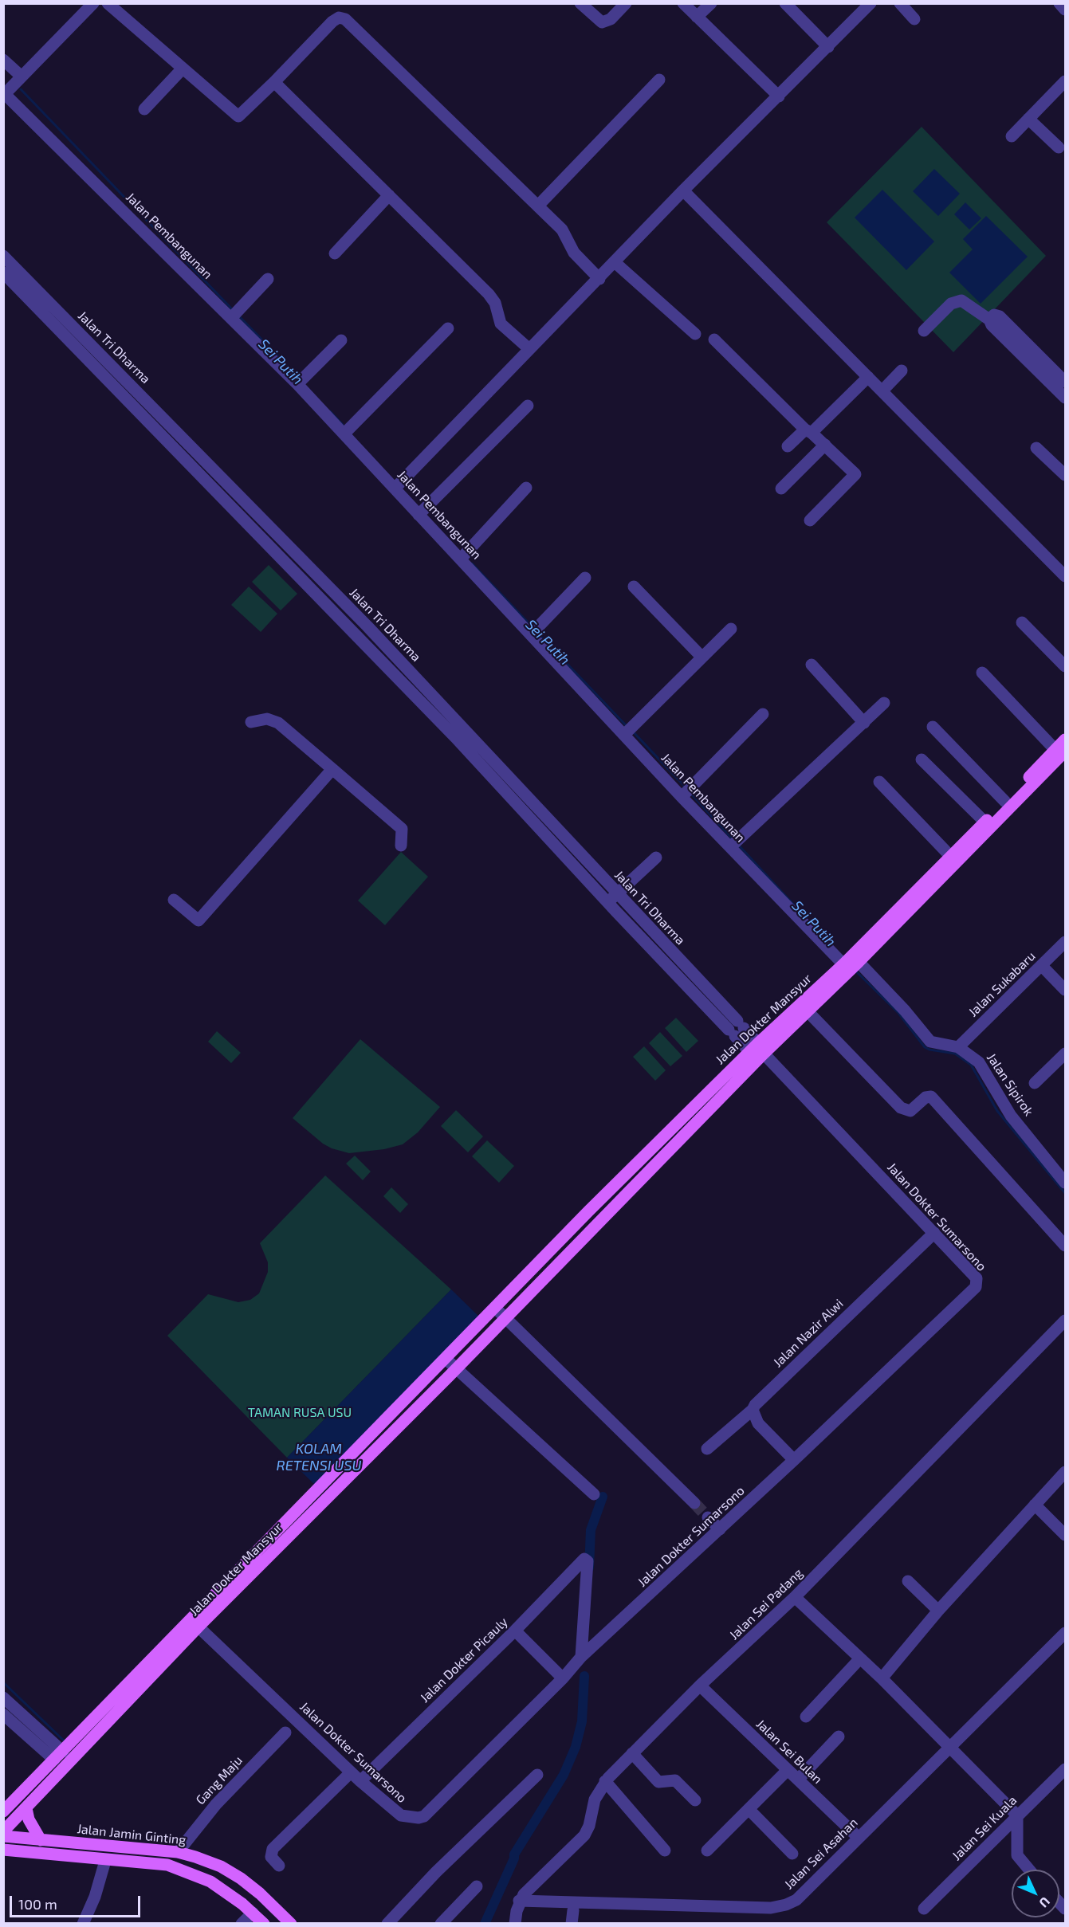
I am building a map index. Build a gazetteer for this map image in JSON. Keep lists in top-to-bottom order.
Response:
{
  "streets": {
    "main road": ["Jalan Dokter Mansyur", "Jalan Jamin Ginting"],
    "street": [
      "Jalan Pembangunan",
      "Jalan Tri Dharma",
      "Jalan Sukabaru",
      "Jalan Sipirok",
      "Jalan Dokter Sumarsono",
      "Jalan Nazir Alwi",
      "Jalan Sei Padang",
      "Jalan Dokter Picauly",
      "Jalan Sei Bulan",
      "Gang Maju",
      "Jalan Sei Kuala",
      "Jalan Sei Asahan"
    ]
  },
  "crossings": [
    ["Jalan Pembangunan", "Jalan Dokter Mansyur"],
    ["Jalan Pembangunan", "Jalan Sipirok"],
    ["Jalan Tri Dharma", "Jalan Dokter Mansyur"],
    ["Jalan Tri Dharma", "Jalan Dokter Sumarsono"],
    ["Jalan Sukabaru", "Jalan Sipirok"],
    ["Jalan Dokter Mansyur", "Jalan Sipirok"],
    ["Jalan Dokter Mansyur", "Jalan Dokter Sumarsono"],
    ["Jalan Dokter Sumarsono", "Jalan Nazir Alwi"],
    ["Jalan Dokter Sumarsono", "Jalan Dokter Picauly"],
    ["Jalan Sei Padang", "Jalan Sei Bulan"],
    ["Jalan Sei Padang", "Jalan Sei Asahan"],
    ["Jalan Sei Bulan", "Jalan Sei Asahan"],
    ["Gang Maju", "Jalan Jamin Ginting"]
  ],
  "water": ["Sei Putih", "KOLAM RETENSI USU"],
  "parks": ["TAMAN RUSA USU"],
  "scale_bar": "100 m",
  "north": "bottom right"
}
